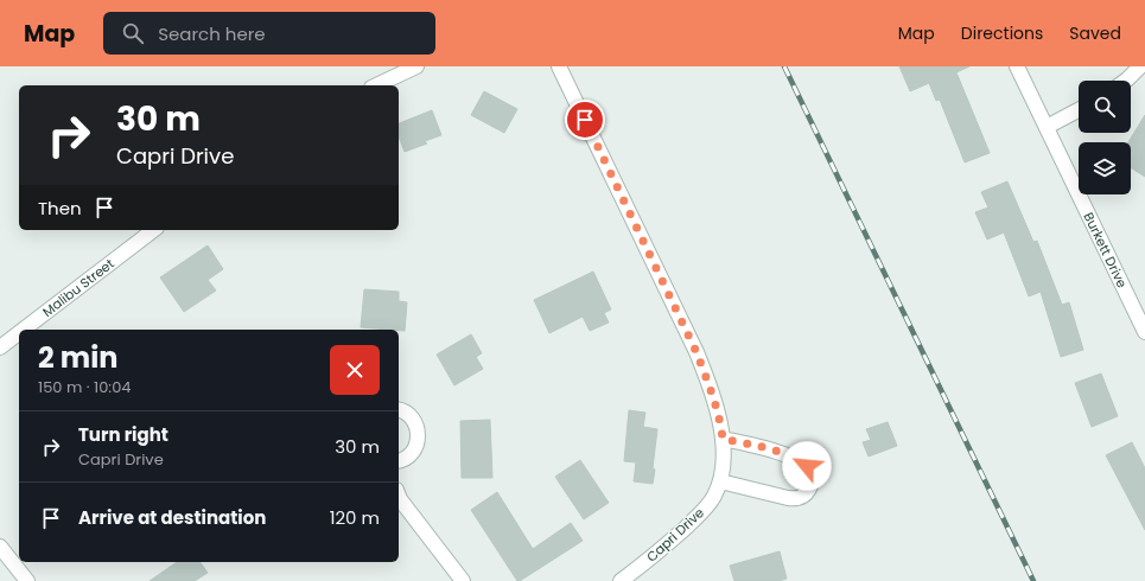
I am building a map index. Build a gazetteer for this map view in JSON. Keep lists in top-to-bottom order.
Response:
{
  "streets": {
    "street": ["Burkett Drive", "Malibu Street", "Capri Drive"]
  },
  "page": {
    "header": "Map",
    "search": "Search here",
    "nav": ["Map", "Directions", "Saved"],
    "turn": ["30 m", "Capri Drive"],
    "then": "Then",
    "heading": ["2 min", "150 m · 10:04"],
    "list": [
      {
        "name": "Turn right",
        "note": "Capri Drive",
        "value": "30 m"
      },
      {
        "name": "Arrive at destination",
        "value": "120 m"
      }
    ]
  }
}
